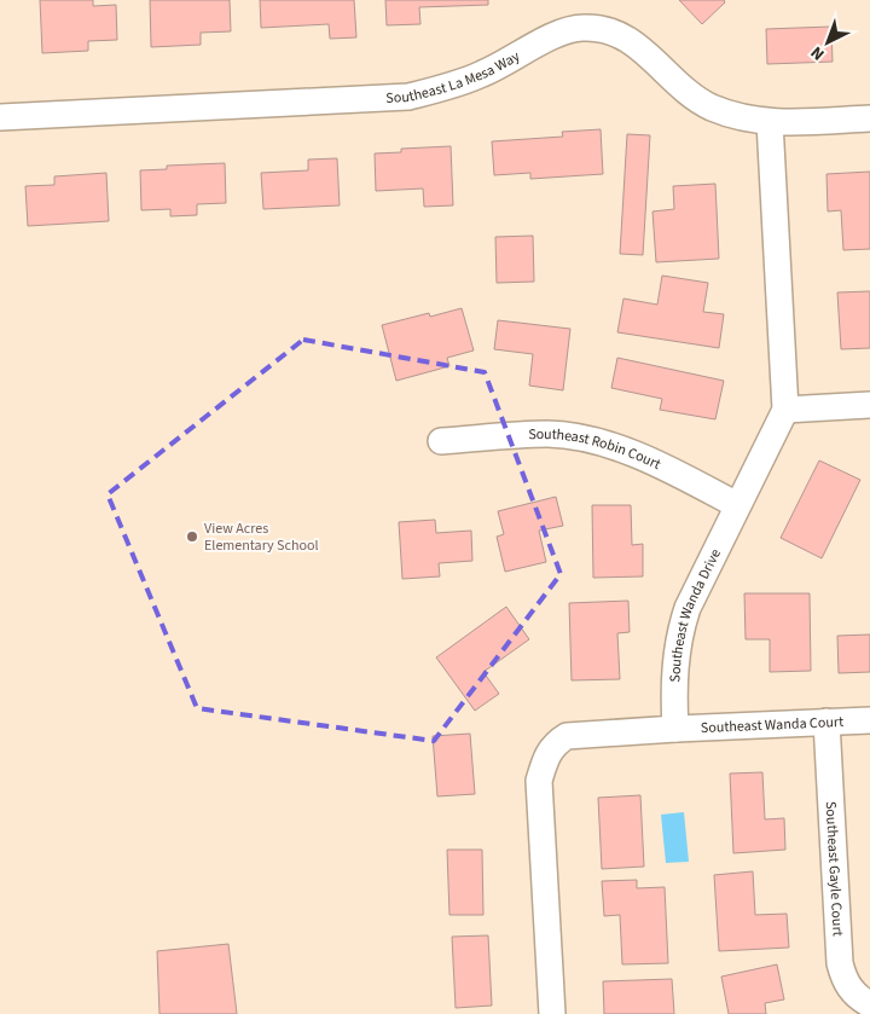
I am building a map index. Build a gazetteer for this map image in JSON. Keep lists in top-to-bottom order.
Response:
{
  "streets": {
    "street": [
      "Southeast La Mesa Way",
      "Southeast Robin Court",
      "Southeast Wanda Drive",
      "Southeast Wanda Court",
      "Southeast Gayle Court"
    ]
  },
  "crossings": [
    ["Southeast La Mesa Way", "Southeast Wanda Drive"],
    ["Southeast Robin Court", "Southeast Wanda Drive"],
    ["Southeast Wanda Drive", "Southeast Wanda Court"],
    ["Southeast Wanda Court", "Southeast Gayle Court"]
  ],
  "places": ["View Acres Elementary School"],
  "north": "bottom left"
}
